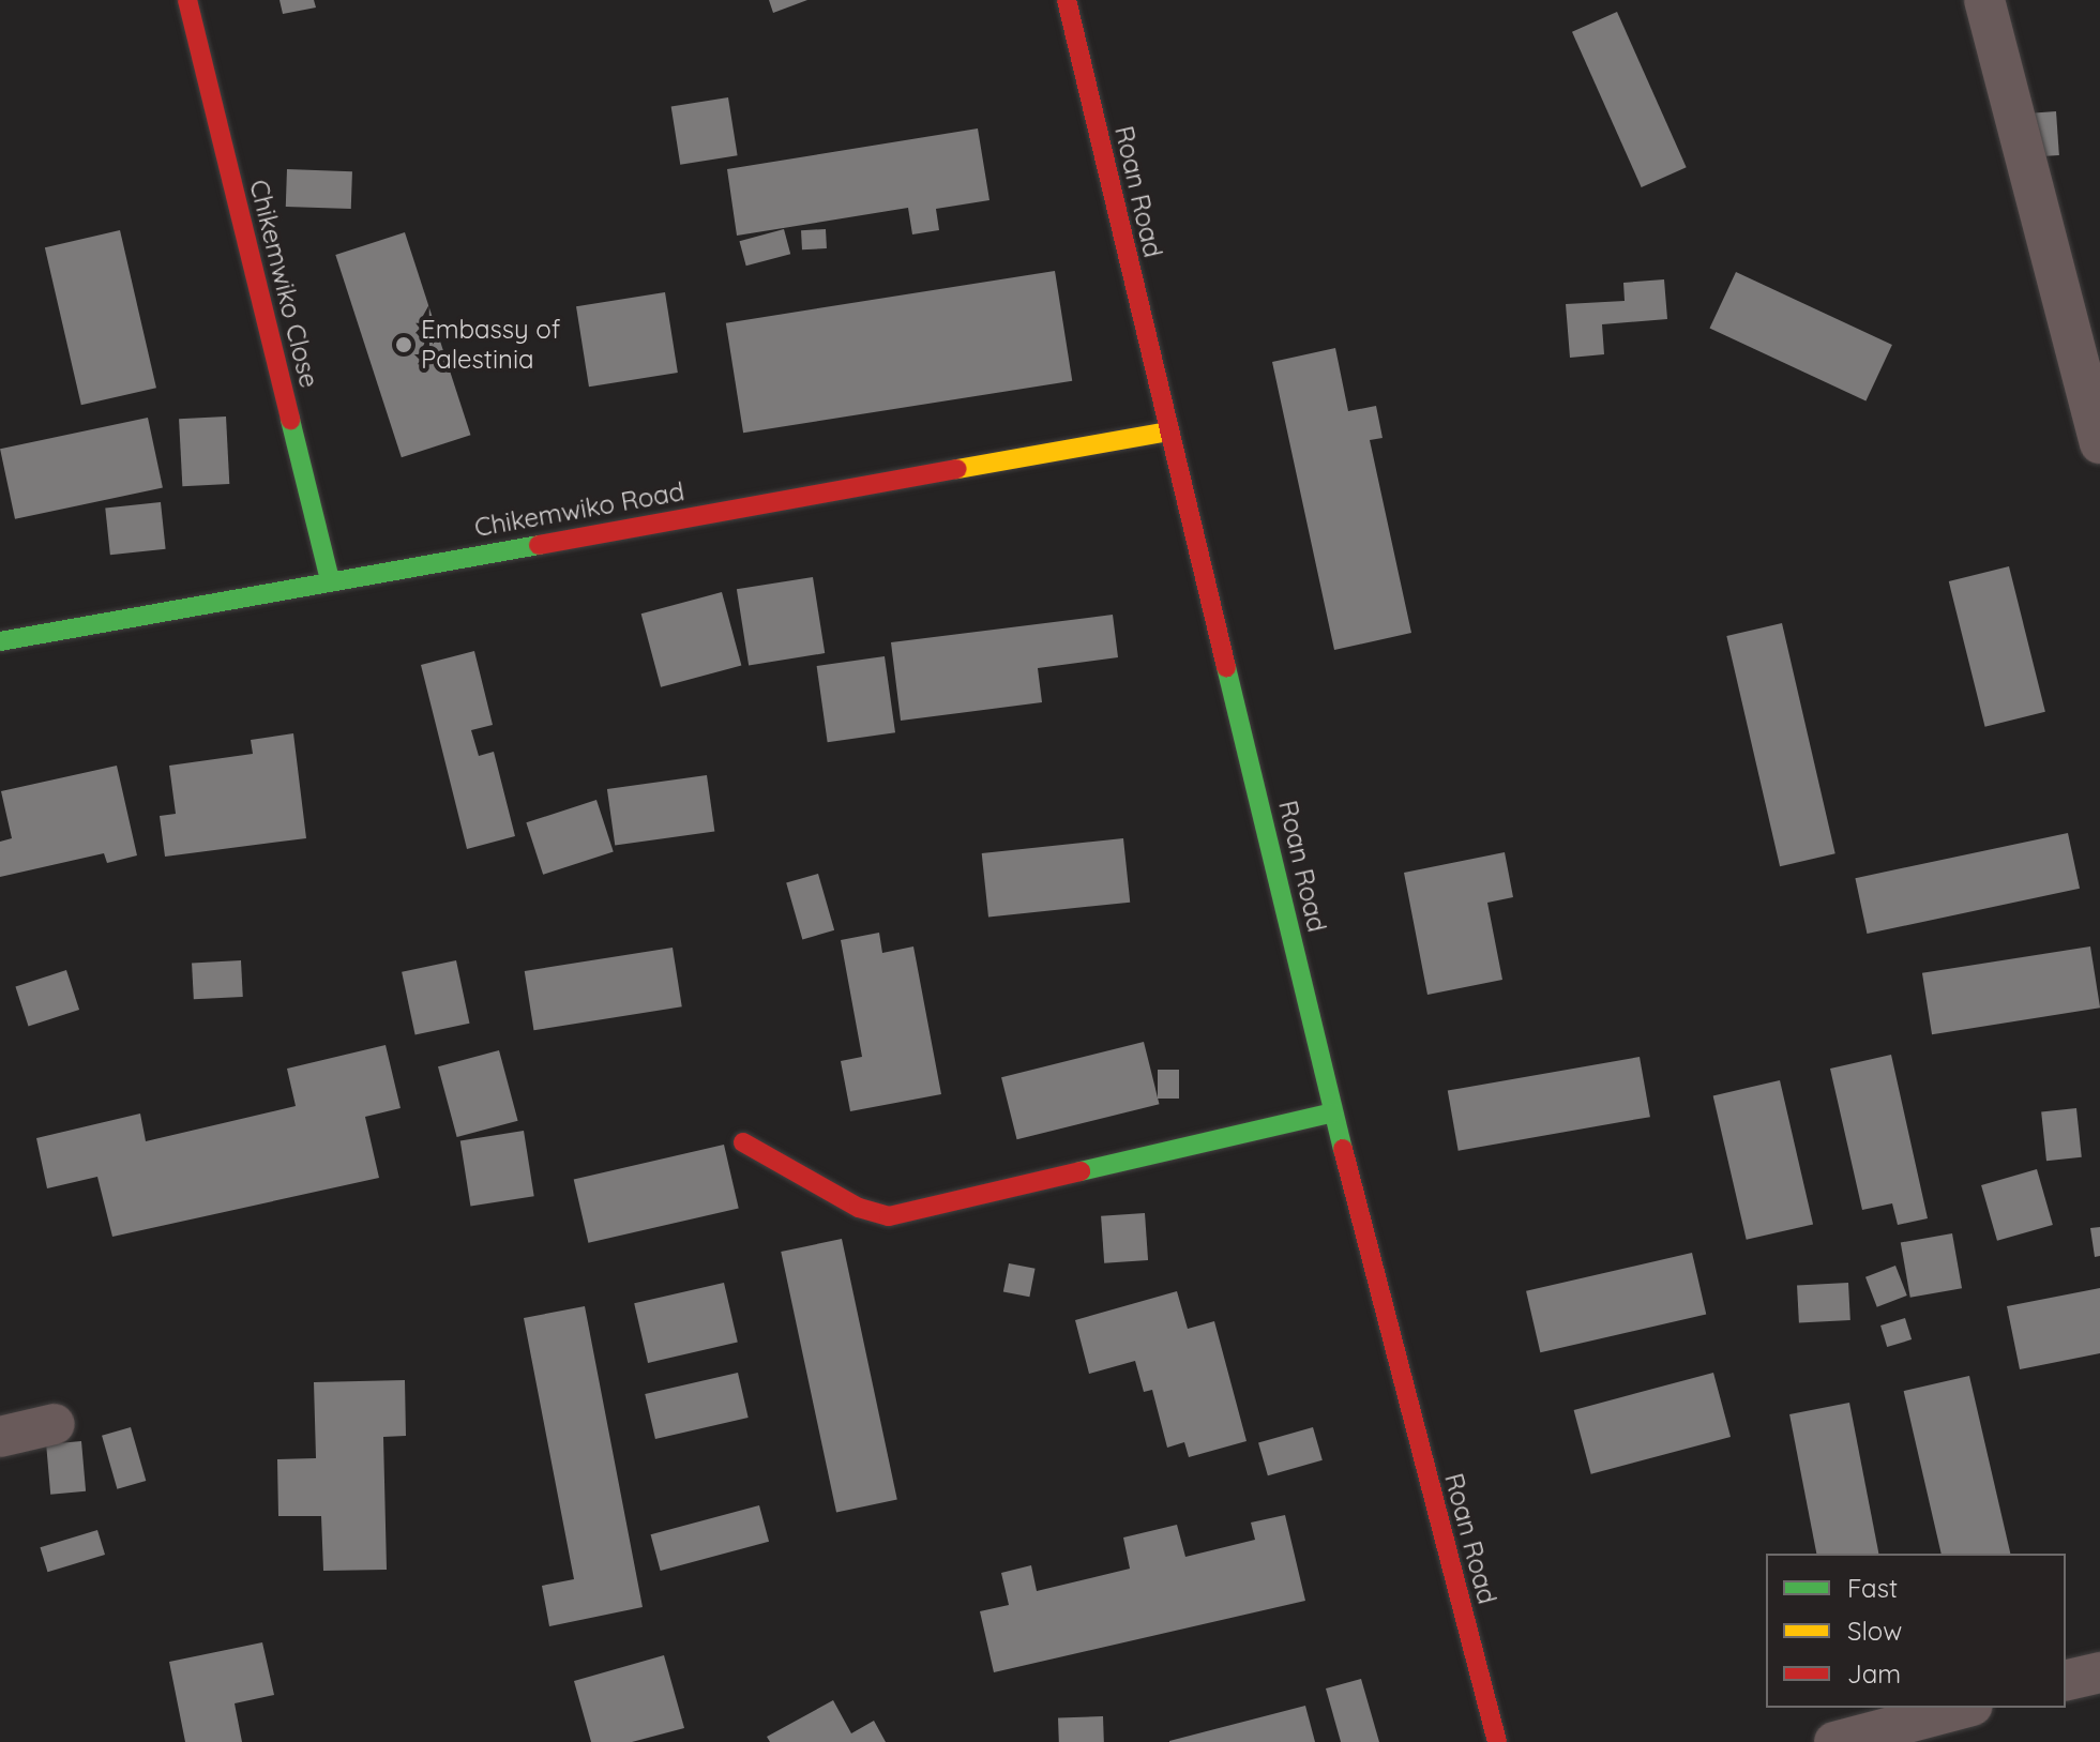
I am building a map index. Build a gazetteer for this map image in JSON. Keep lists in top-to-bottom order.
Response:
{
  "streets": {
    "street": ["Roan Road", "Chikemwiko Close", "Chikemwiko Road"]
  },
  "crossings": [
    ["Roan Road", "Chikemwiko Road"],
    ["Chikemwiko Close", "Chikemwiko Road"]
  ],
  "places": ["Embassy of Palestinia"],
  "legend": ["Fast", "Slow", "Jam"]
}
